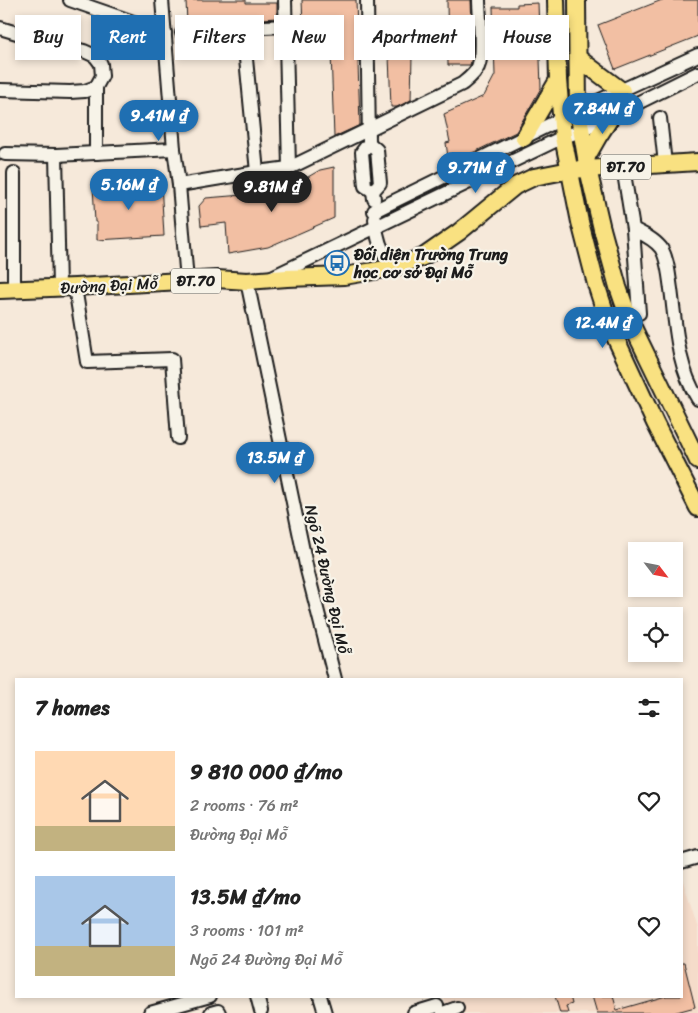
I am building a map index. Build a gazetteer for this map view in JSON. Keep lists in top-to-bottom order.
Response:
{
  "streets": {
    "main road": ["ĐT.70", "Đường Đại Mỗ"],
    "street": ["Ngõ 24 Đường Đại Mỗ"]
  },
  "crossings": [
    ["Đường Đại Mỗ", "Ngõ 24 Đường Đại Mỗ"]
  ],
  "places": {
    "bus stop": ["Đối diện Trường Trung học cơ sở Đại Mỗ"]
  },
  "north": "bottom right",
  "page": {
    "chip": [
      "Buy",
      "Rent",
      "Filters",
      "New",
      "Apartment",
      "House"
    ],
    "price": [
      "7.84M ₫",
      "9.41M ₫",
      "9.71M ₫",
      "5.16M ₫",
      "9.81M ₫",
      "12.4M ₫",
      "13.5M ₫"
    ],
    "heading": "7 homes",
    "list": [
      {
        "name": "9 810 000 ₫/mo",
        "note": "2 rooms · 76 m² · Đường Đại Mỗ"
      },
      {
        "name": "13.5M ₫/mo",
        "note": "3 rooms · 101 m² · Ngõ 24 Đường Đại Mỗ"
      }
    ]
  }
}
